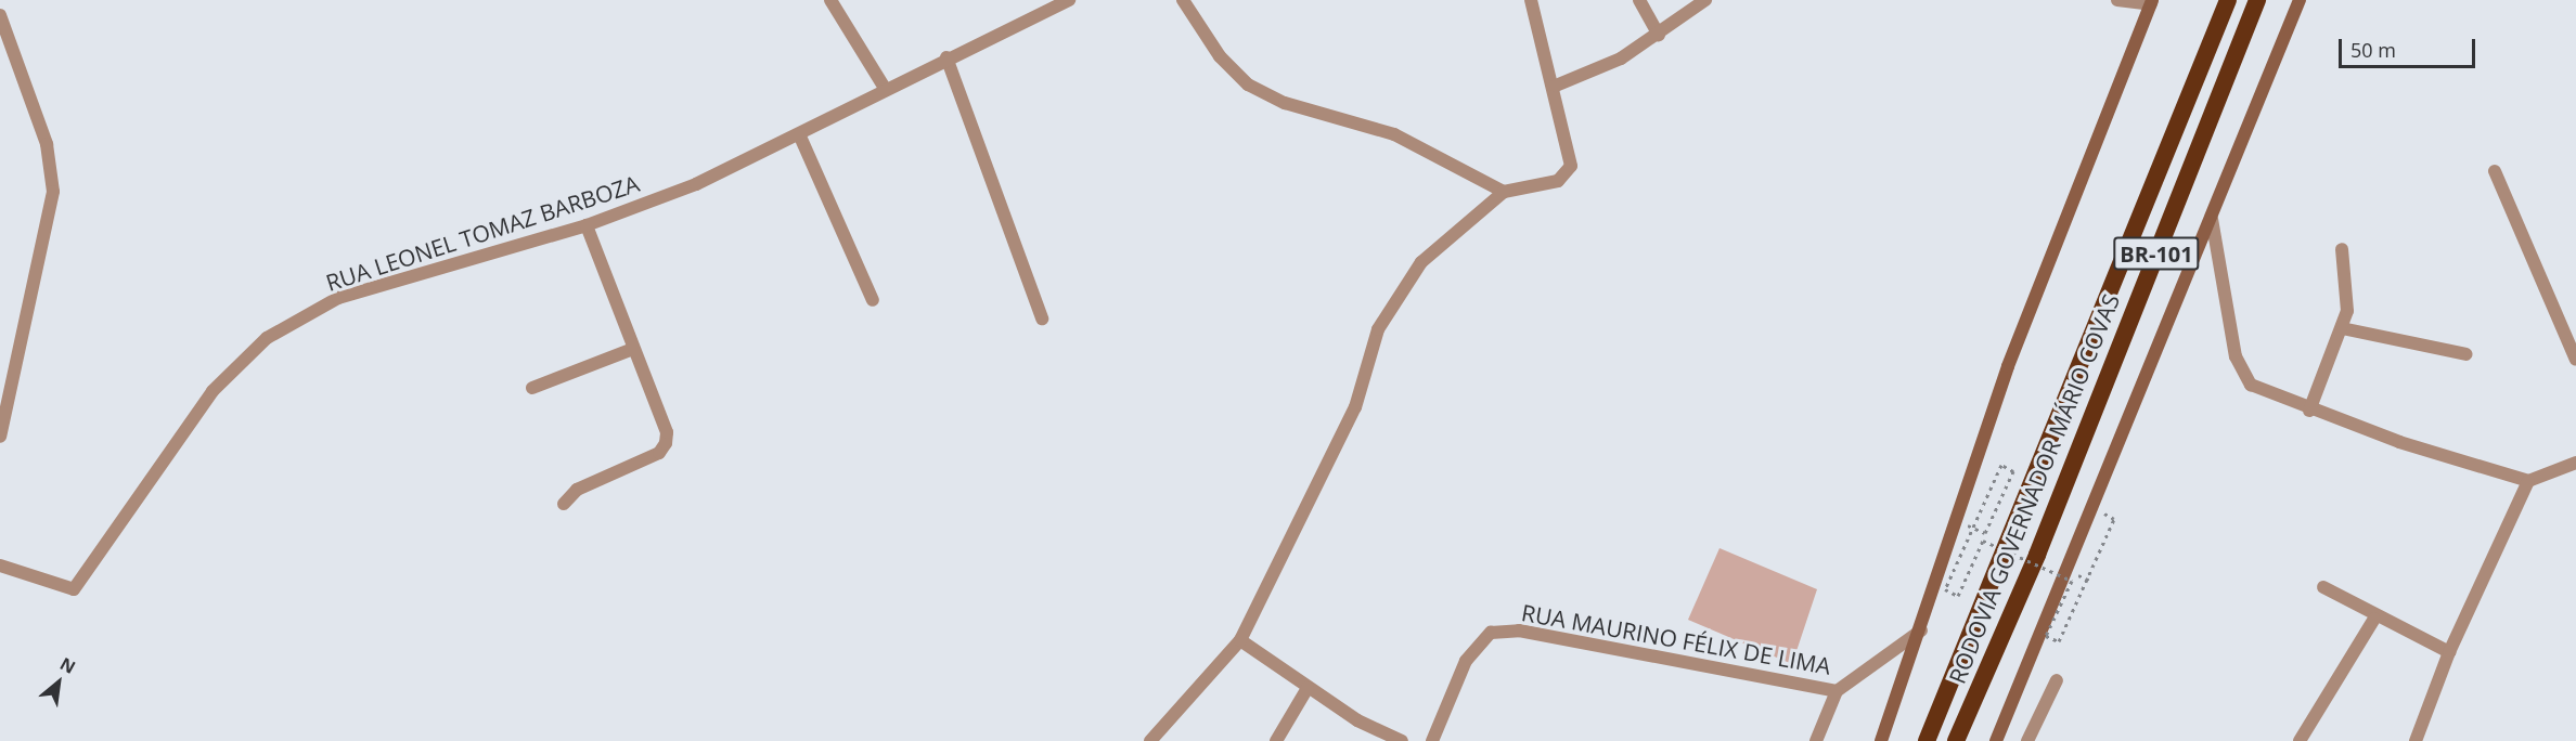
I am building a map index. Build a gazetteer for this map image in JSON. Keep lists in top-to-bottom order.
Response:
{
  "streets": {
    "highway": ["BR-101", "RODOVIA GOVERNADOR MÁRIO COVAS"],
    "street": ["RUA LEONEL TOMAZ BARBOZA", "RUA MAURINO FÉLIX DE LIMA"]
  },
  "scale_bar": "50 m",
  "north": "top right"
}
